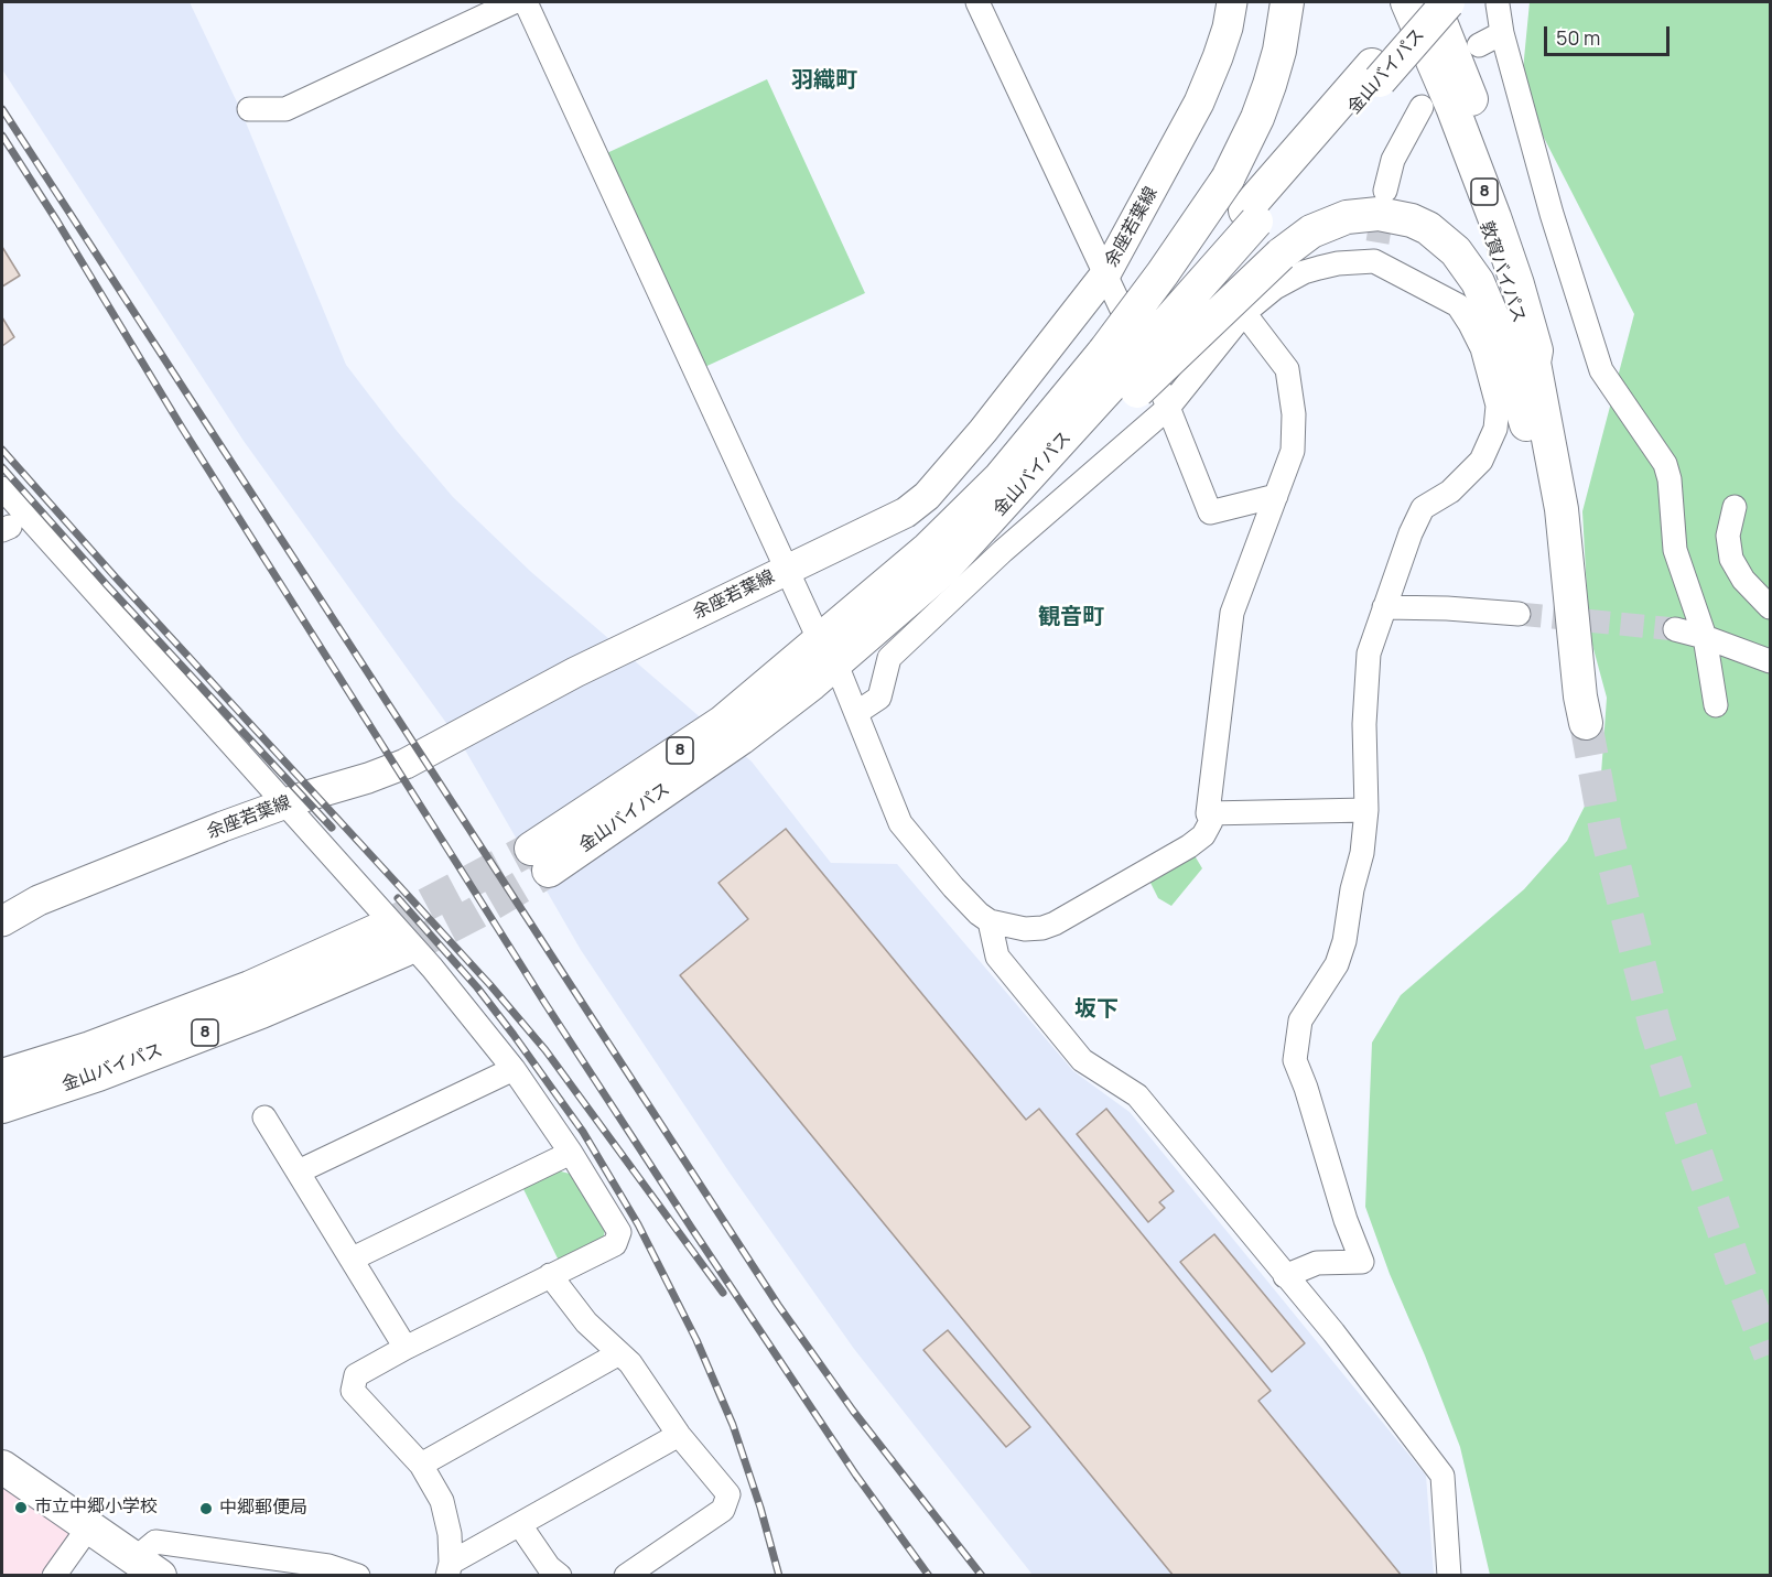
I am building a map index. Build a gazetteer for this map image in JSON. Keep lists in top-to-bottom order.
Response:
{
  "streets": {
    "highway": ["金山バイパス", "8", "敦賀バイパス"],
    "main road": ["余座若葉線"]
  },
  "crossings": [
    ["金山バイパス", "敦賀バイパス"]
  ],
  "districts": ["羽織町", "観音町", "坂下"],
  "places": ["市立中郷小学校", "中郷郵便局"],
  "scale_bar": "50 m"
}
